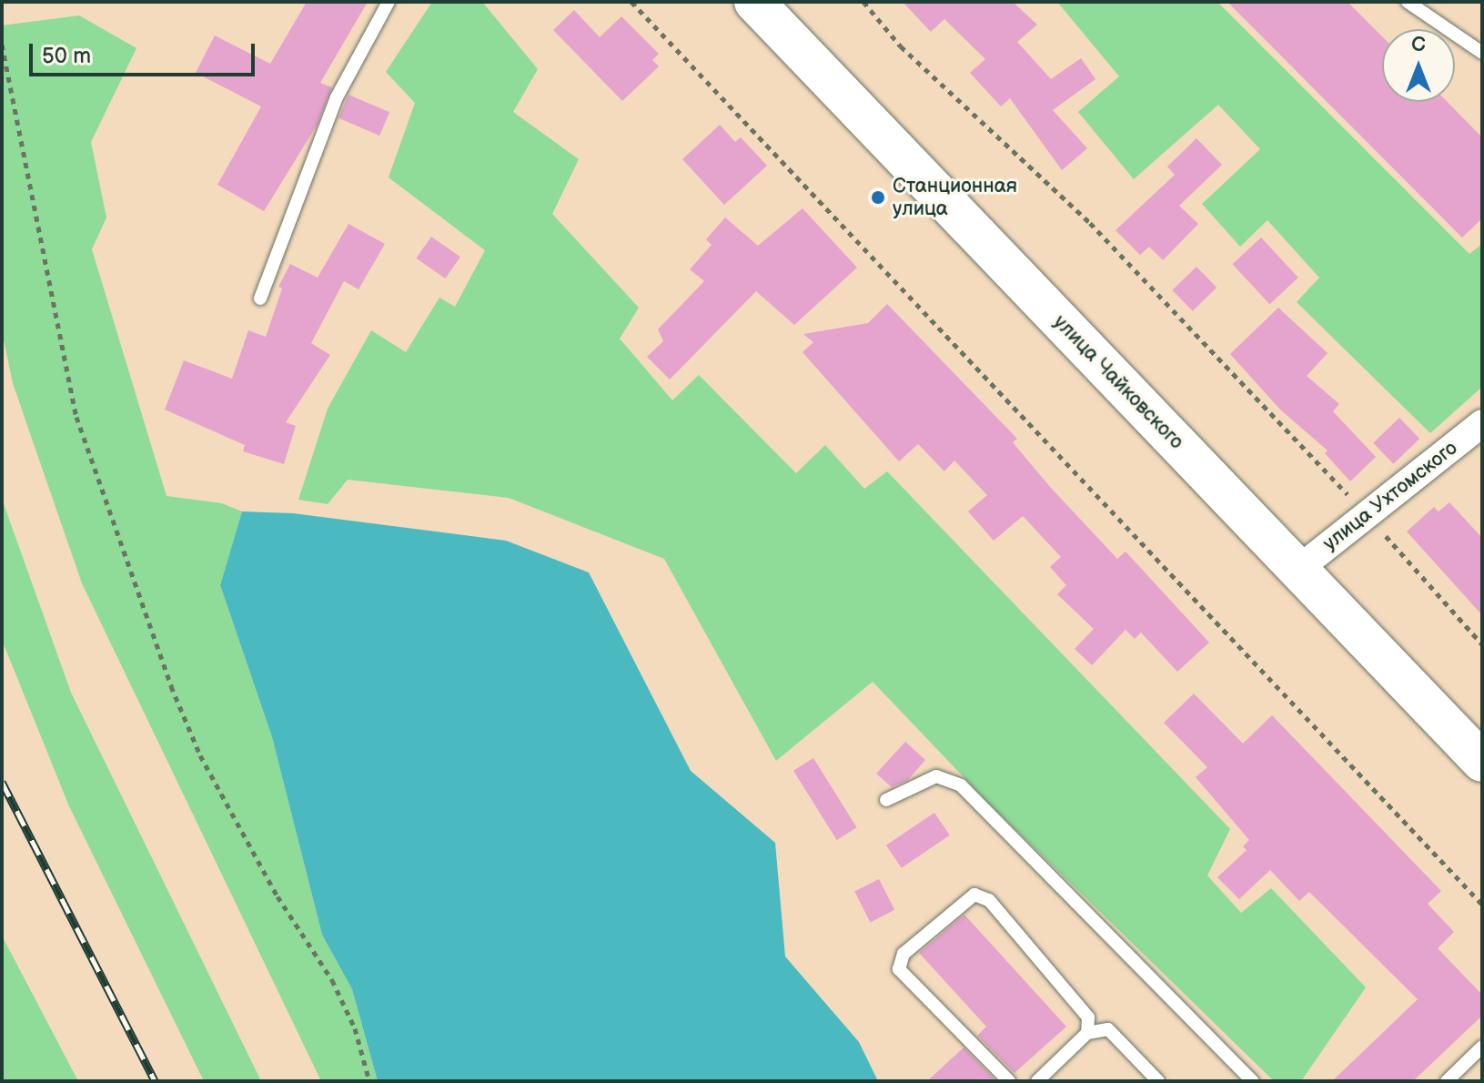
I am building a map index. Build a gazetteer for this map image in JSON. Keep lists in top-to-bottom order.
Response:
{
  "streets": {
    "main road": ["улица Чайковского"],
    "street": ["улица Ухтомского"]
  },
  "crossings": [
    ["улица Чайковского", "улица Ухтомского"]
  ],
  "places": ["Станционная улица"],
  "scale_bar": "50 m",
  "north": "top"
}
